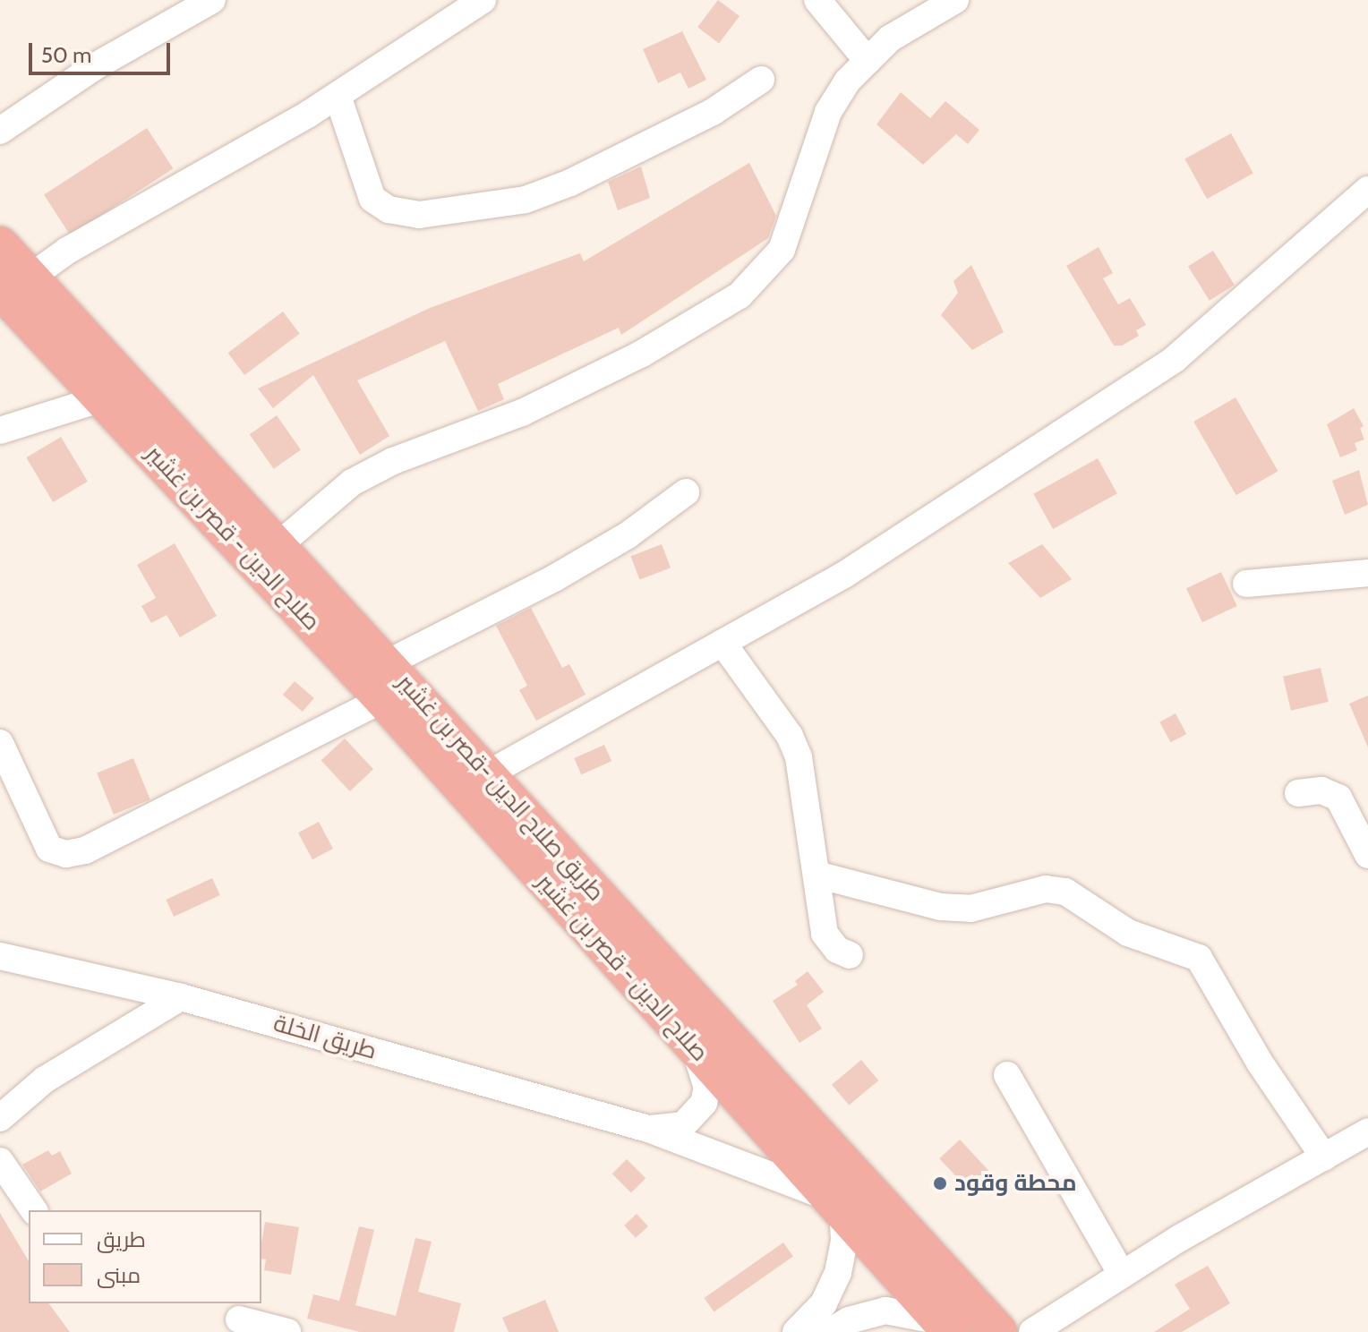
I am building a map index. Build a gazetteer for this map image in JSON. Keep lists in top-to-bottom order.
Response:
{
  "streets": {
    "highway": ["صلاح الدين - قصر بن غشير", "طريق صلاح الدين -قصر بن غشير"],
    "street": ["طريق الخلة"]
  },
  "crossings": [
    ["صلاح الدين - قصر بن غشير", "طريق صلاح الدين -قصر بن غشير"],
    ["صلاح الدين - قصر بن غشير", "طريق الخلة"]
  ],
  "places": ["محطة وقود"],
  "legend": ["طريق", "مبنى"],
  "scale_bar": "50 m"
}
